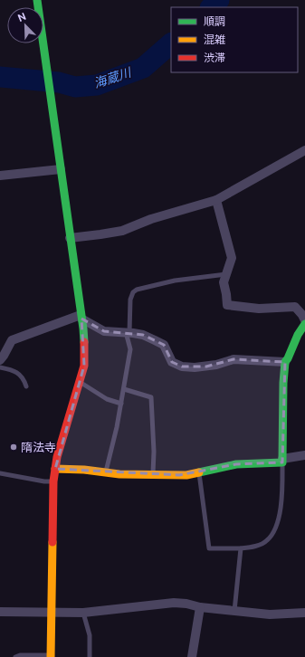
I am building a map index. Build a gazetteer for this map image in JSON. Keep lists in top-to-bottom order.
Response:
{
  "water": ["海蔵川"],
  "places": ["隋法寺"],
  "legend": ["順調", "混雑", "渋滞"],
  "north": "top left"
}
